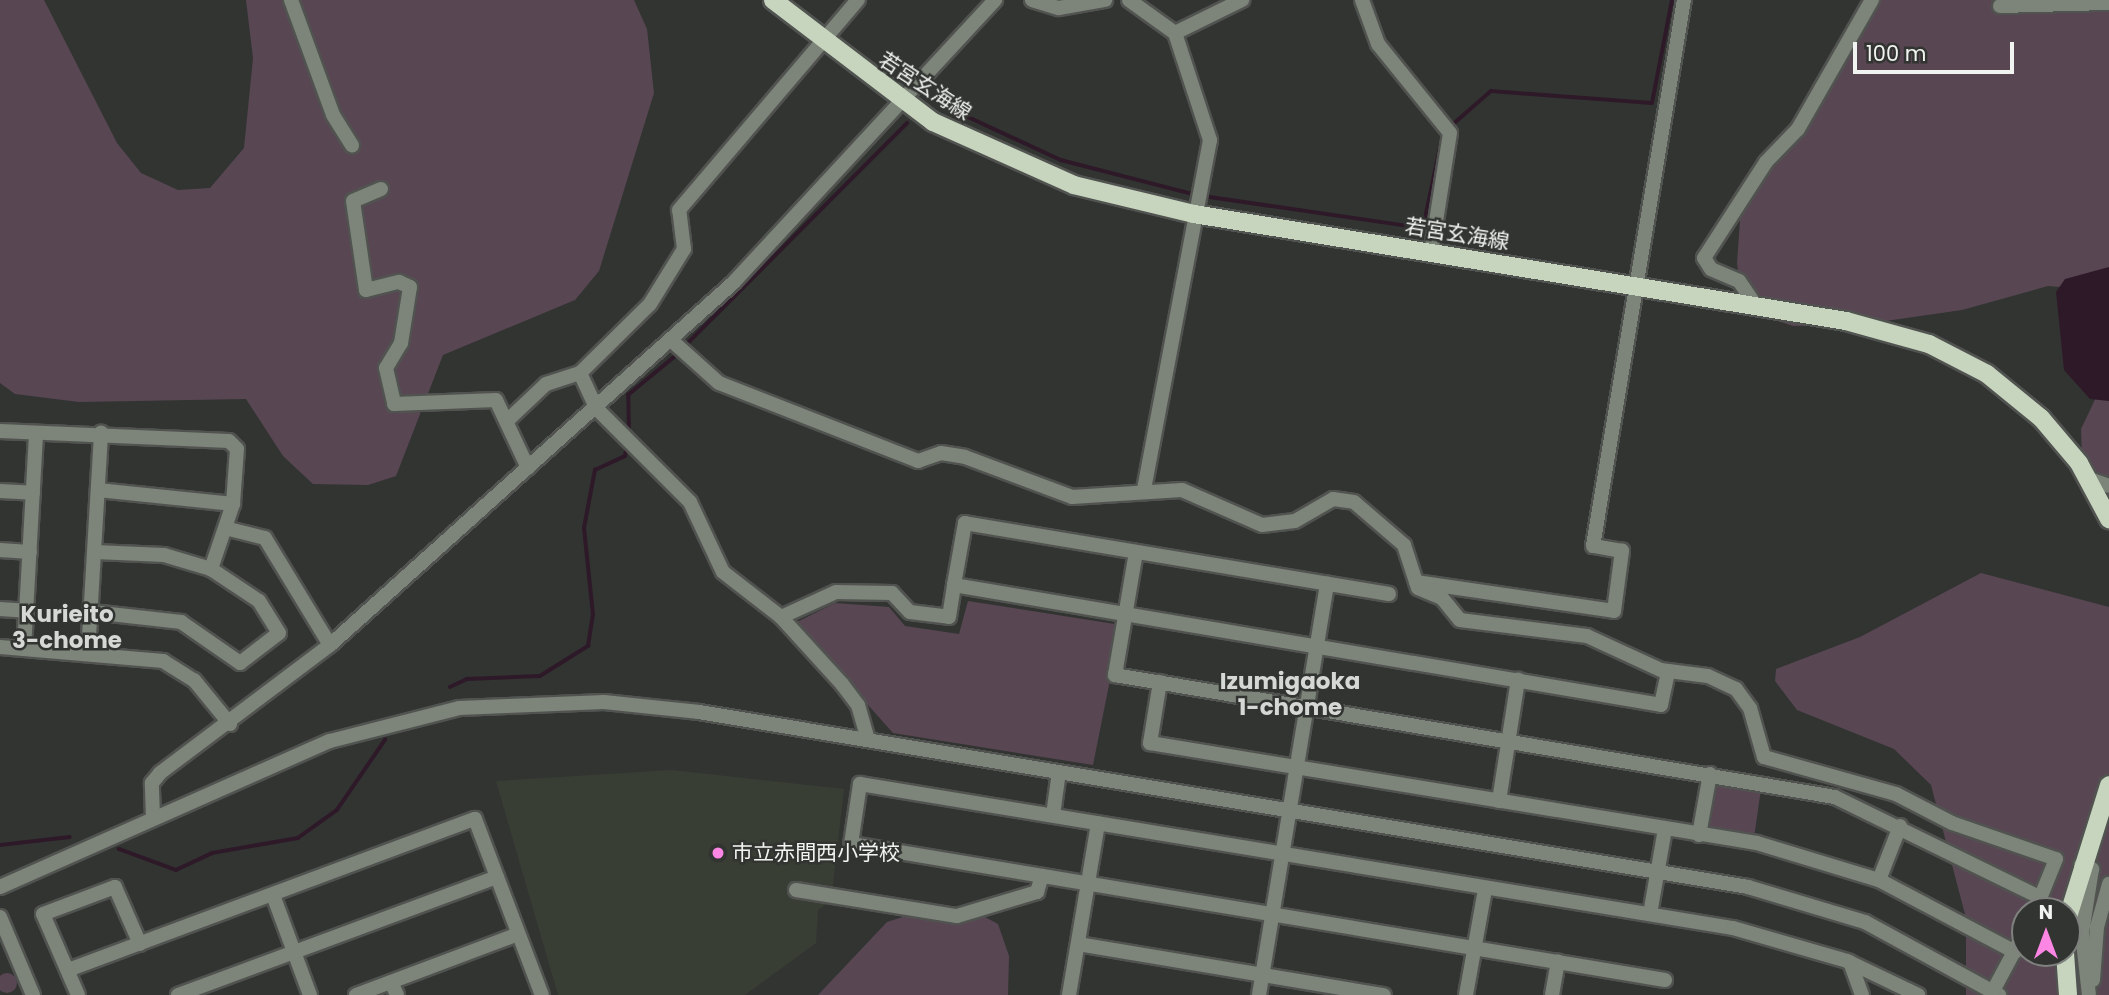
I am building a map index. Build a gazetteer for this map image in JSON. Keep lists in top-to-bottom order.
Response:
{
  "streets": {
    "main road": ["若宮玄海線"]
  },
  "districts": ["Kurieito 3-chome", "Izumigaoka 1-chome"],
  "places": ["市立赤間西小学校"],
  "scale_bar": "100 m",
  "north": "top"
}
